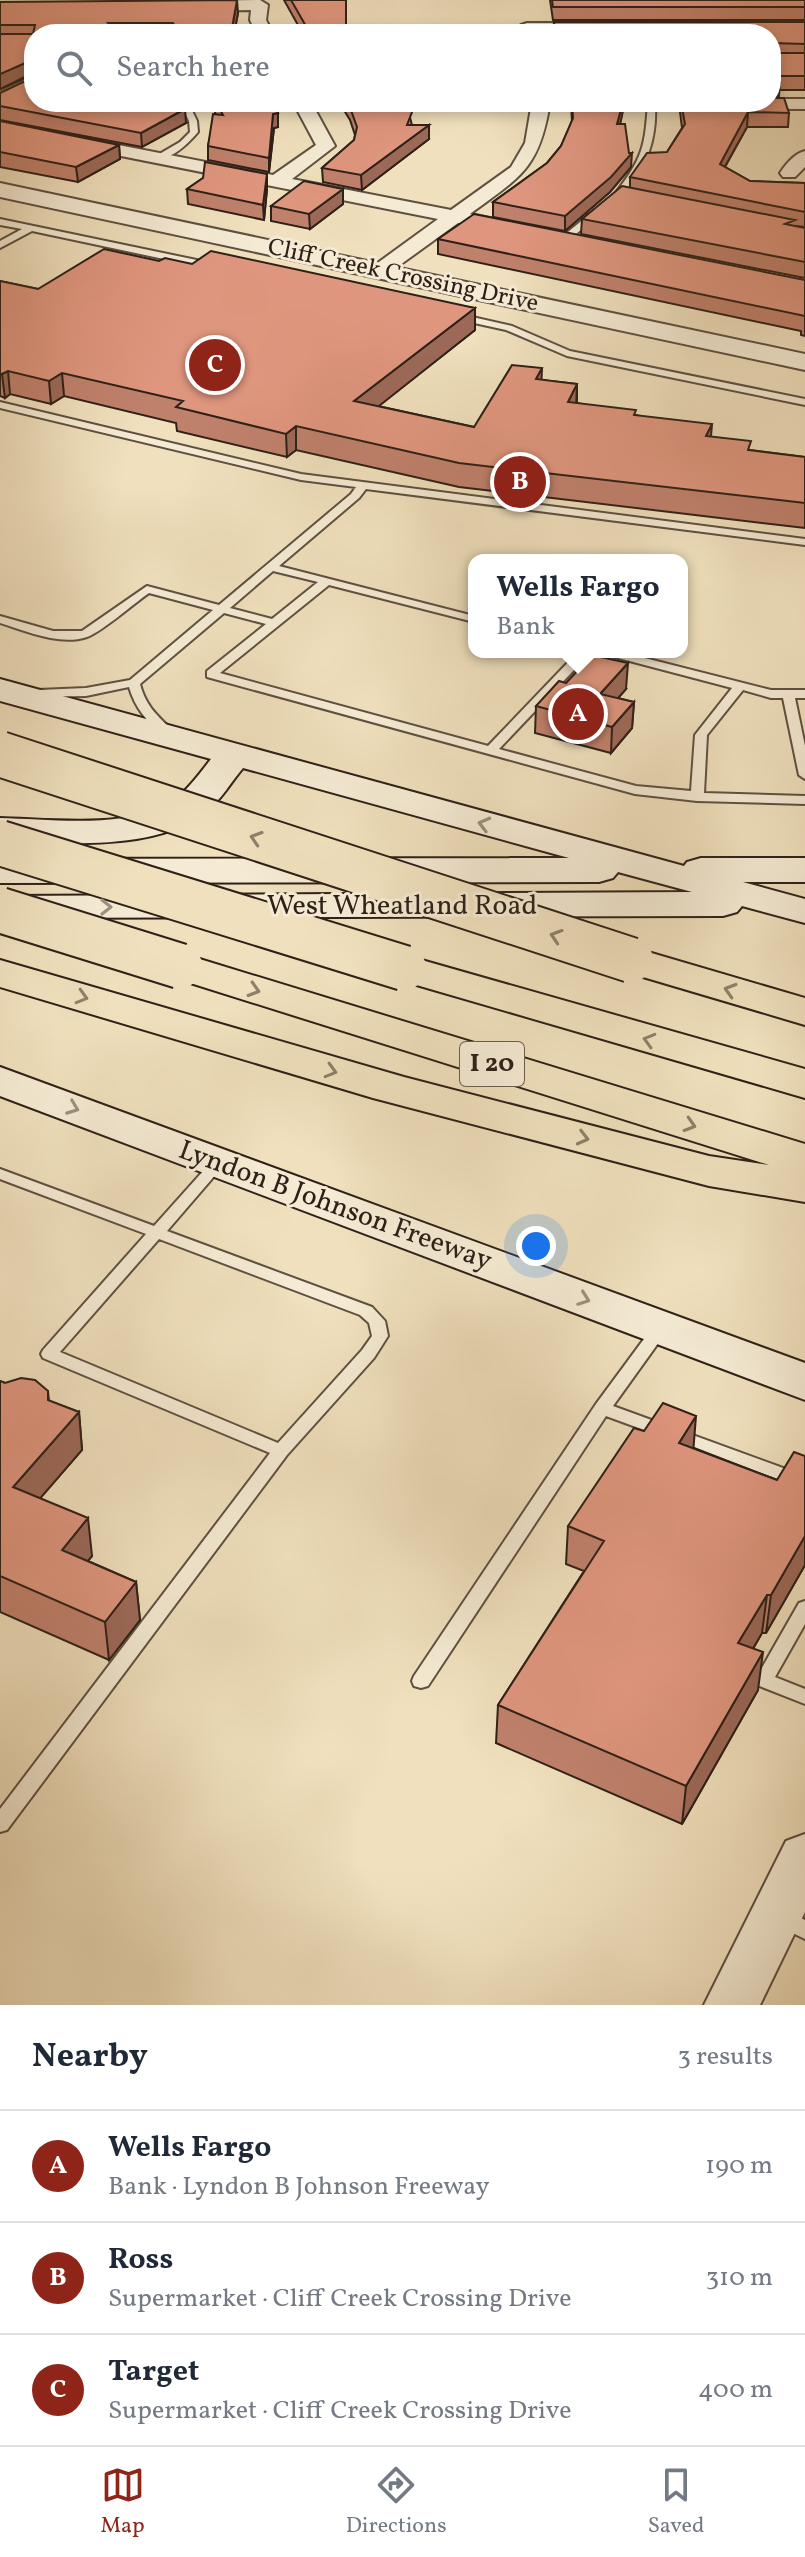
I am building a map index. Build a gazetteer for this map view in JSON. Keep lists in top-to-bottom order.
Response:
{
  "streets": {
    "highway": ["I 20"],
    "main road": ["West Wheatland Road", "Lyndon B Johnson Freeway"],
    "street": ["Cliff Creek Crossing Drive"]
  },
  "crossings": [
    ["West Wheatland Road", "I 20"]
  ],
  "one_way": ["Lyndon B Johnson Freeway"],
  "page": {
    "search": "Search here",
    "pins": ["C", "B", "A"],
    "popup": ["Wells Fargo", "Bank"],
    "heading": ["Nearby", "3 results"],
    "list": [
      {
        "mark": "A",
        "name": "Wells Fargo",
        "note": "Bank · Lyndon B Johnson Freeway",
        "value": "190 m"
      },
      {
        "mark": "B",
        "name": "Ross",
        "note": "Supermarket · Cliff Creek Crossing Drive",
        "value": "310 m"
      },
      {
        "mark": "C",
        "name": "Target",
        "note": "Supermarket · Cliff Creek Crossing Drive",
        "value": "400 m"
      }
    ],
    "nav": ["Map", "Directions", "Saved"]
  }
}
